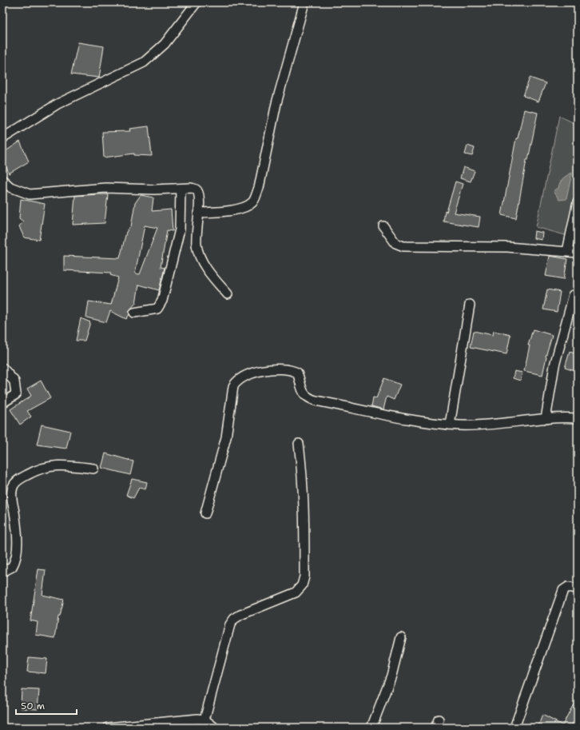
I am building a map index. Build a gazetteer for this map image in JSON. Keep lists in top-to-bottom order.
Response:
{
  "scale_bar": "50 m"
}
